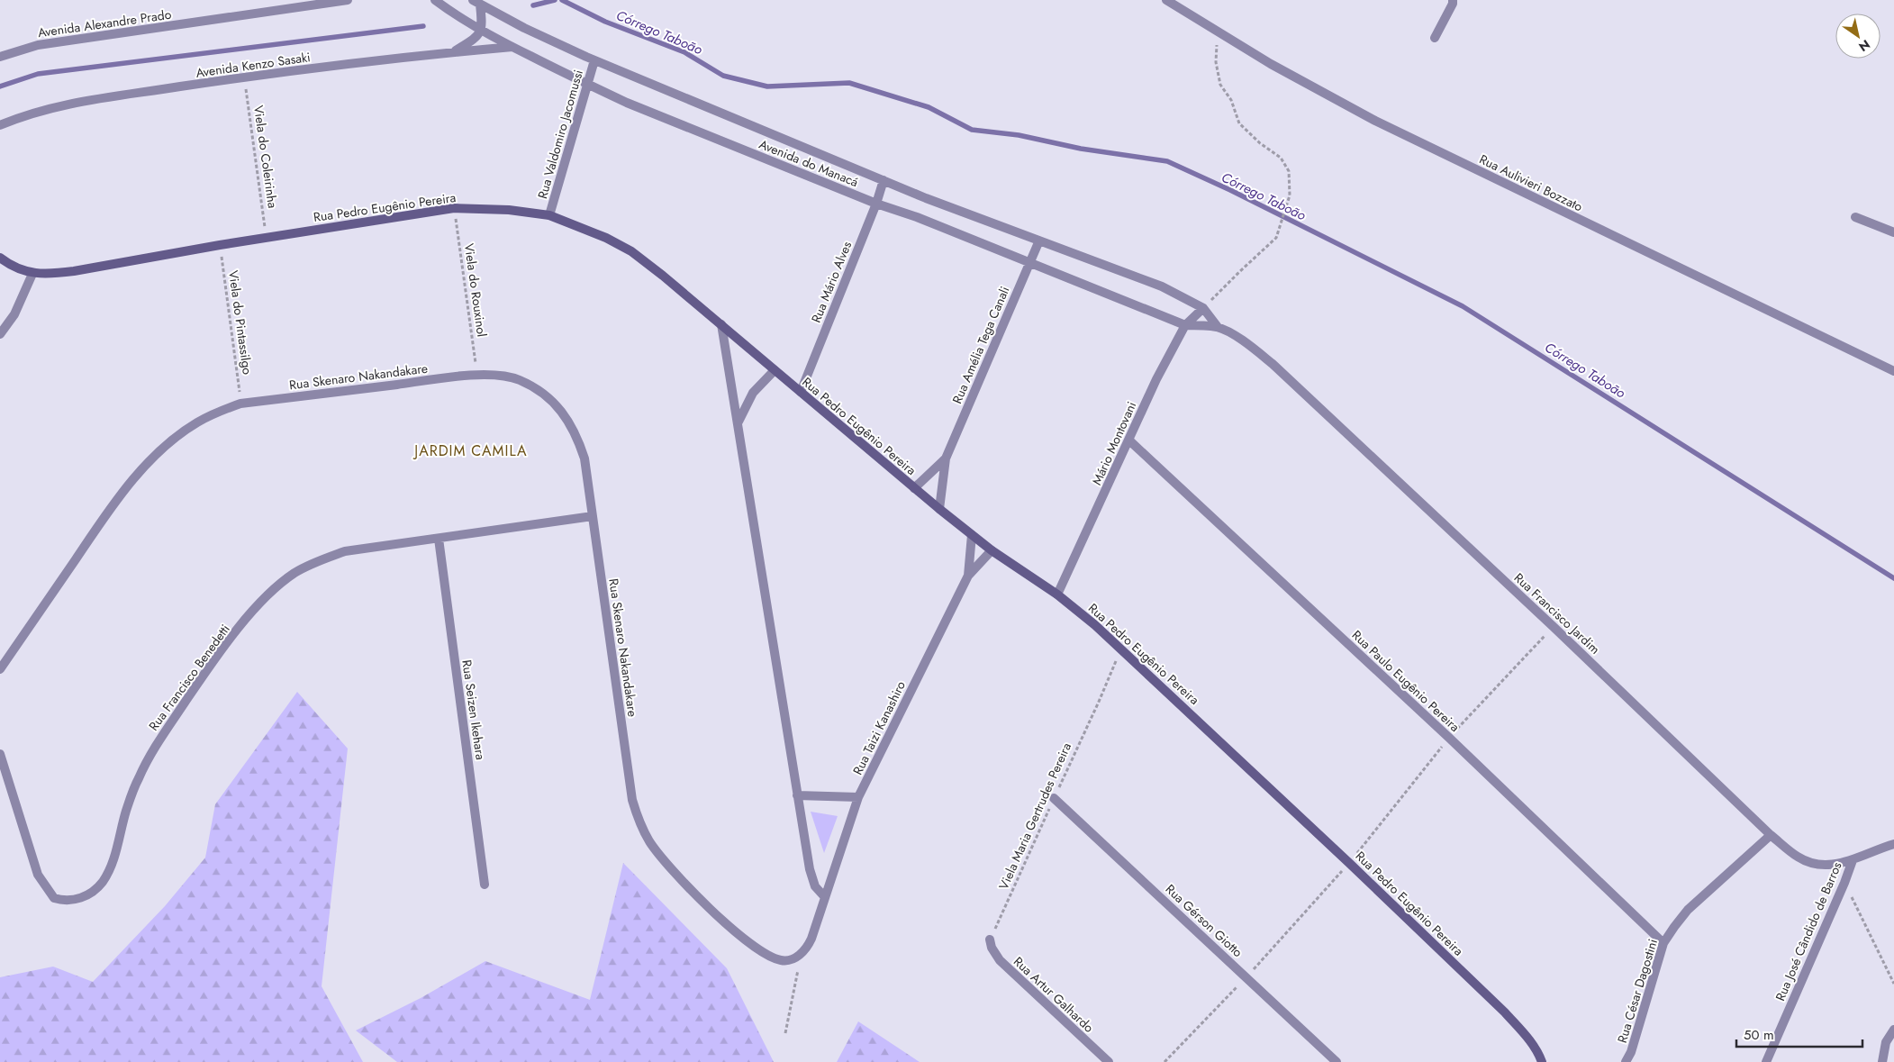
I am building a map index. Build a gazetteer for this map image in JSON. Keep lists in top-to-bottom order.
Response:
{
  "streets": {
    "street": [
      "Avenida Alexandre Prado",
      "Avenida Kenzo Sasaki",
      "Rua Valdomiro Jacomussi",
      "Avenida do Manacá",
      "Rua Aulivieri Bozzato",
      "Rua Pedro Eugênio Pereira",
      "Rua Mário Alves",
      "Rua Amélia Tega Canali",
      "Rua Skenaro Nakandakare",
      "Mário Montovani",
      "Rua Francisco Jardim",
      "Rua Francisco Benedetti",
      "Rua Paulo Eugênio Pereira",
      "Rua Seizen Ikehara",
      "Rua Taizi Kanashiro",
      "Rua Gérson Giotto",
      "Rua José Cândido de Barros",
      "Rua César Dagostini",
      "Rua Artur Galhardo"
    ],
    "path": [
      "Viela do Coleirinha",
      "Viela do Rouxinol",
      "Viela do Pintassilgo",
      "Viela Maria Gertrudes Pereira"
    ]
  },
  "crossings": [
    ["Avenida Kenzo Sasaki", "Viela do Coleirinha"],
    ["Avenida Kenzo Sasaki", "Avenida do Manacá"],
    ["Rua Valdomiro Jacomussi", "Avenida do Manacá"],
    ["Rua Valdomiro Jacomussi", "Rua Pedro Eugênio Pereira"],
    ["Viela do Coleirinha", "Rua Pedro Eugênio Pereira"],
    ["Avenida do Manacá", "Rua Mário Alves"],
    ["Avenida do Manacá", "Rua Amélia Tega Canali"],
    ["Avenida do Manacá", "Mário Montovani"],
    ["Avenida do Manacá", "Rua Francisco Jardim"],
    ["Rua Pedro Eugênio Pereira", "Rua Mário Alves"],
    ["Rua Pedro Eugênio Pereira", "Viela do Rouxinol"],
    ["Rua Pedro Eugênio Pereira", "Viela do Pintassilgo"],
    ["Rua Pedro Eugênio Pereira", "Rua Amélia Tega Canali"],
    ["Rua Pedro Eugênio Pereira", "Mário Montovani"],
    ["Rua Pedro Eugênio Pereira", "Rua Taizi Kanashiro"],
    ["Rua Pedro Eugênio Pereira", "Viela Maria Gertrudes Pereira"],
    ["Viela do Rouxinol", "Rua Skenaro Nakandakare"],
    ["Viela do Pintassilgo", "Rua Skenaro Nakandakare"],
    ["Rua Skenaro Nakandakare", "Rua Francisco Benedetti"],
    ["Mário Montovani", "Rua Francisco Jardim"],
    ["Mário Montovani", "Rua Paulo Eugênio Pereira"],
    ["Rua Francisco Jardim", "Rua José Cândido de Barros"],
    ["Rua Francisco Jardim", "Rua César Dagostini"],
    ["Rua Francisco Benedetti", "Rua Seizen Ikehara"],
    ["Rua Paulo Eugênio Pereira", "Rua César Dagostini"],
    ["Viela Maria Gertrudes Pereira", "Rua Gérson Giotto"],
    ["Viela Maria Gertrudes Pereira", "Rua Artur Galhardo"]
  ],
  "districts": ["JARDIM CAMILA"],
  "water": ["Córrego Taboão"],
  "scale_bar": "50 m",
  "north": "bottom right"
}
